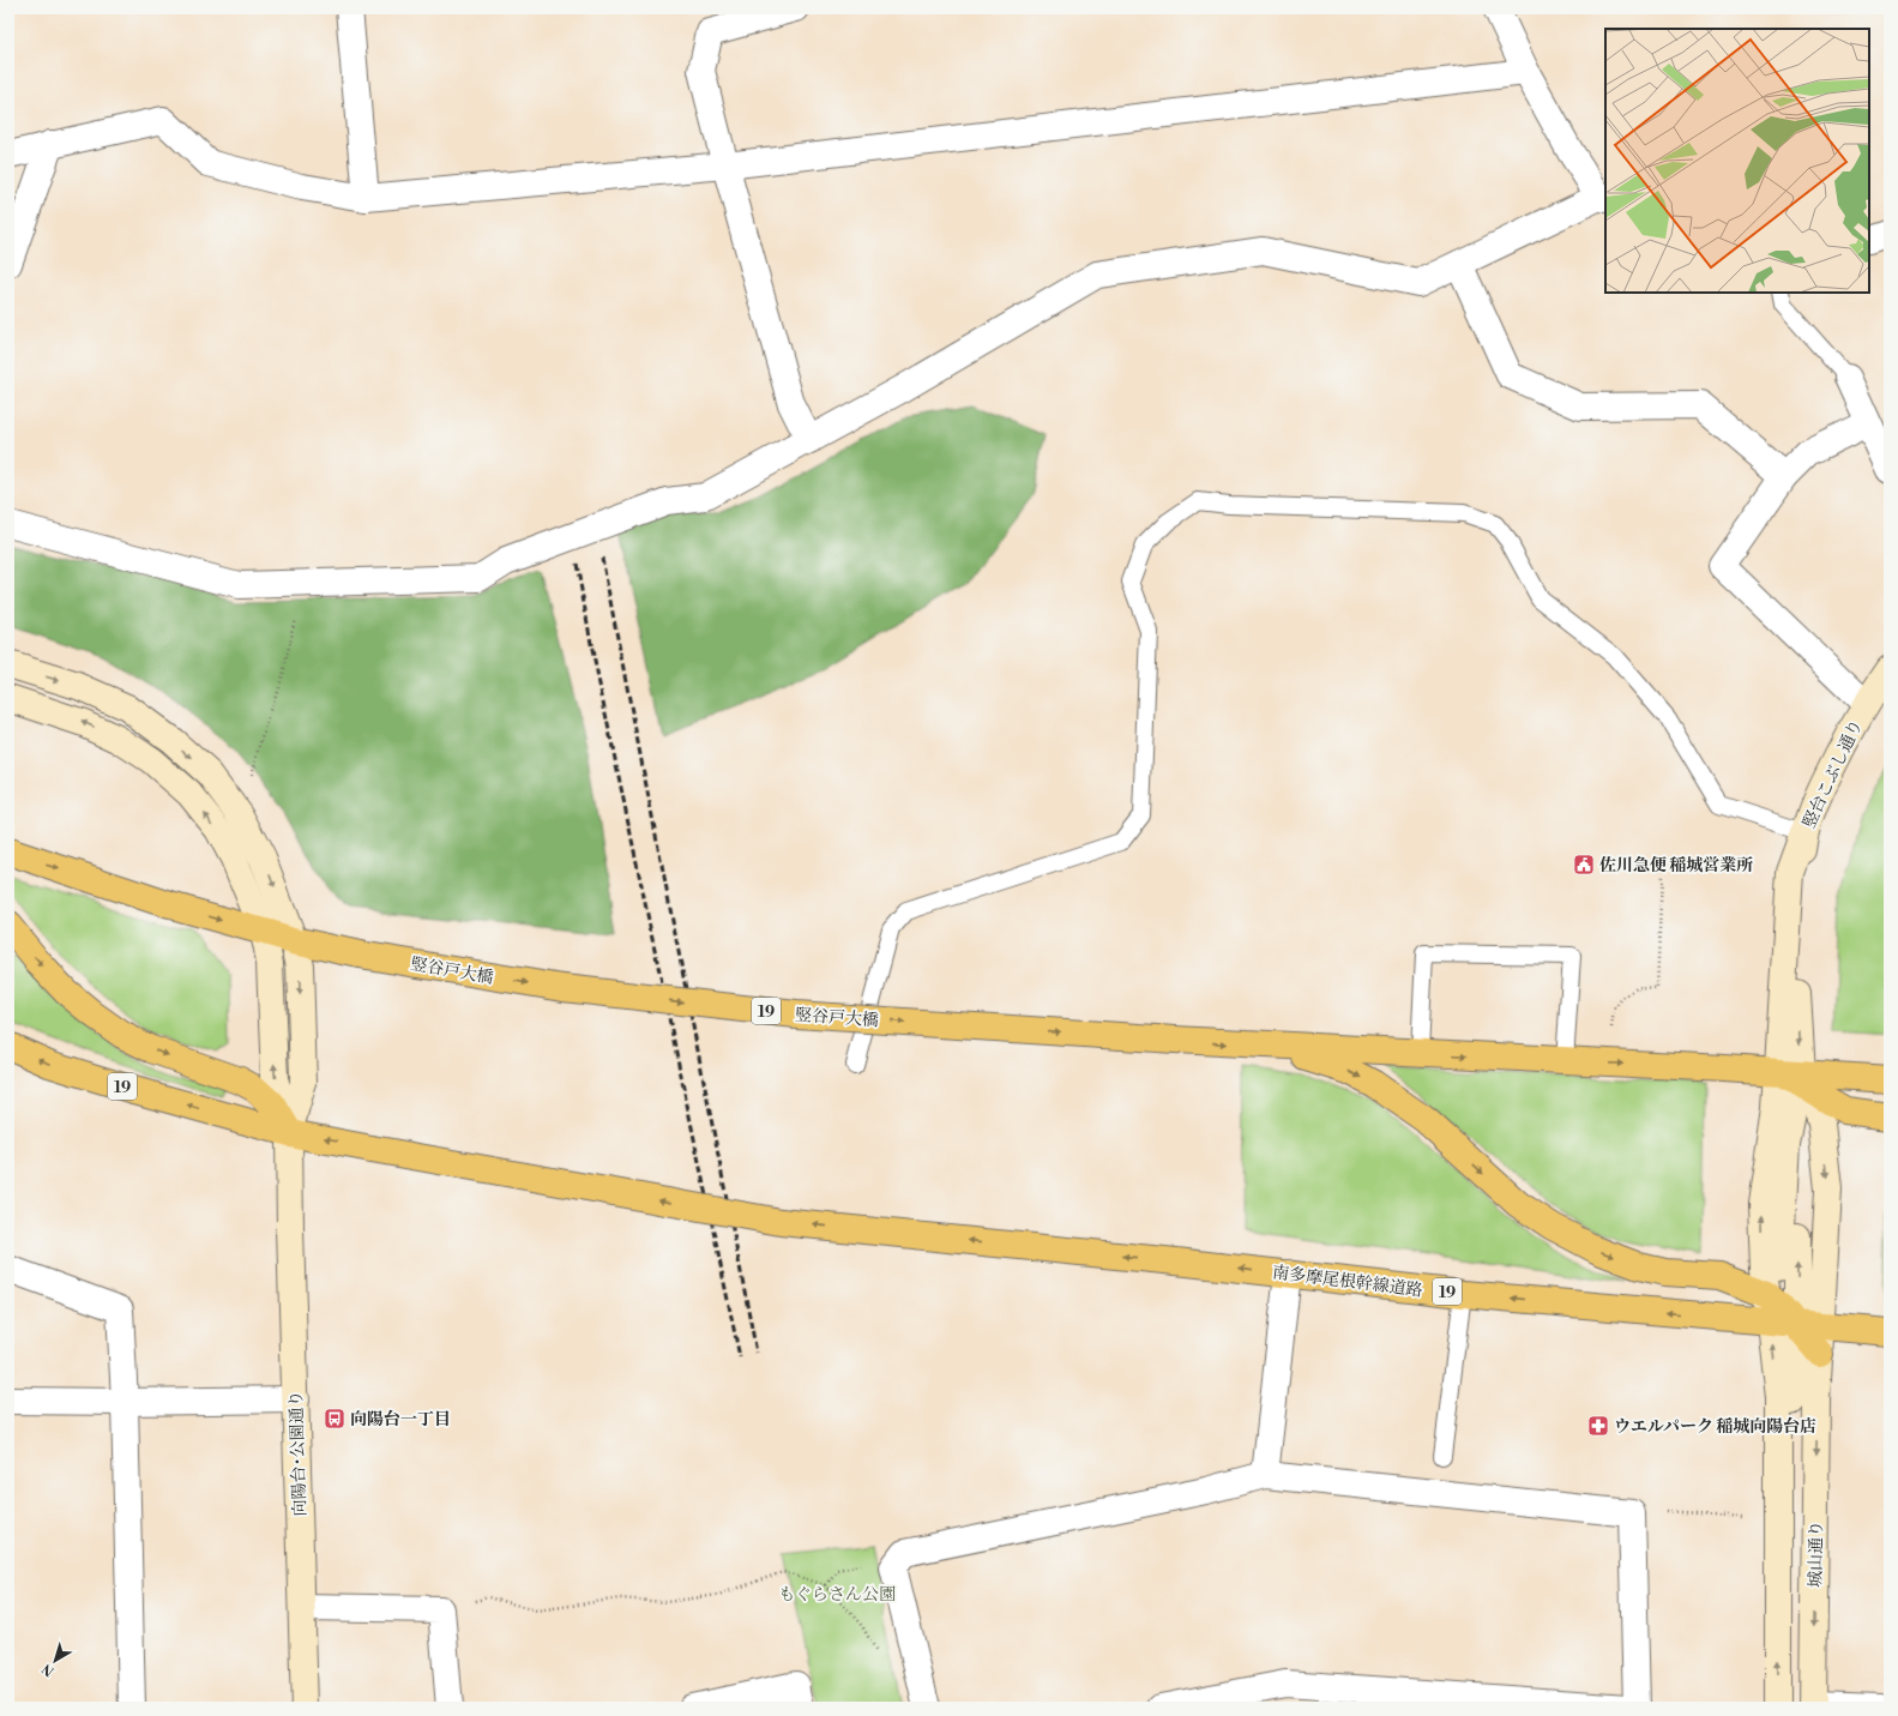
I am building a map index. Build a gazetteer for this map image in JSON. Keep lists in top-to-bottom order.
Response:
{
  "streets": {
    "main road": ["竪谷戸大橋", "19", "南多摩尾根幹線道路"],
    "street": ["竪台こぶし通り", "向陽台･公園通り", "城山通り"]
  },
  "crossings": [
    ["竪台こぶし通り", "19"],
    ["竪台こぶし通り", "城山通り"],
    ["竪谷戸大橋", "19"],
    ["19", "南多摩尾根幹線道路"],
    ["19", "向陽台･公園通り"],
    ["19", "城山通り"],
    ["南多摩尾根幹線道路", "向陽台･公園通り"],
    ["南多摩尾根幹線道路", "城山通り"]
  ],
  "one_way": ["竪谷戸大橋"],
  "parks": ["もぐらさん公園"],
  "places": {
    "public building": ["佐川急便 稲城営業所"],
    "bus stop": ["向陽台一丁目"],
    "pharmacy": ["ウエルパーク 稲城向陽台店"]
  },
  "north": "bottom left"
}
